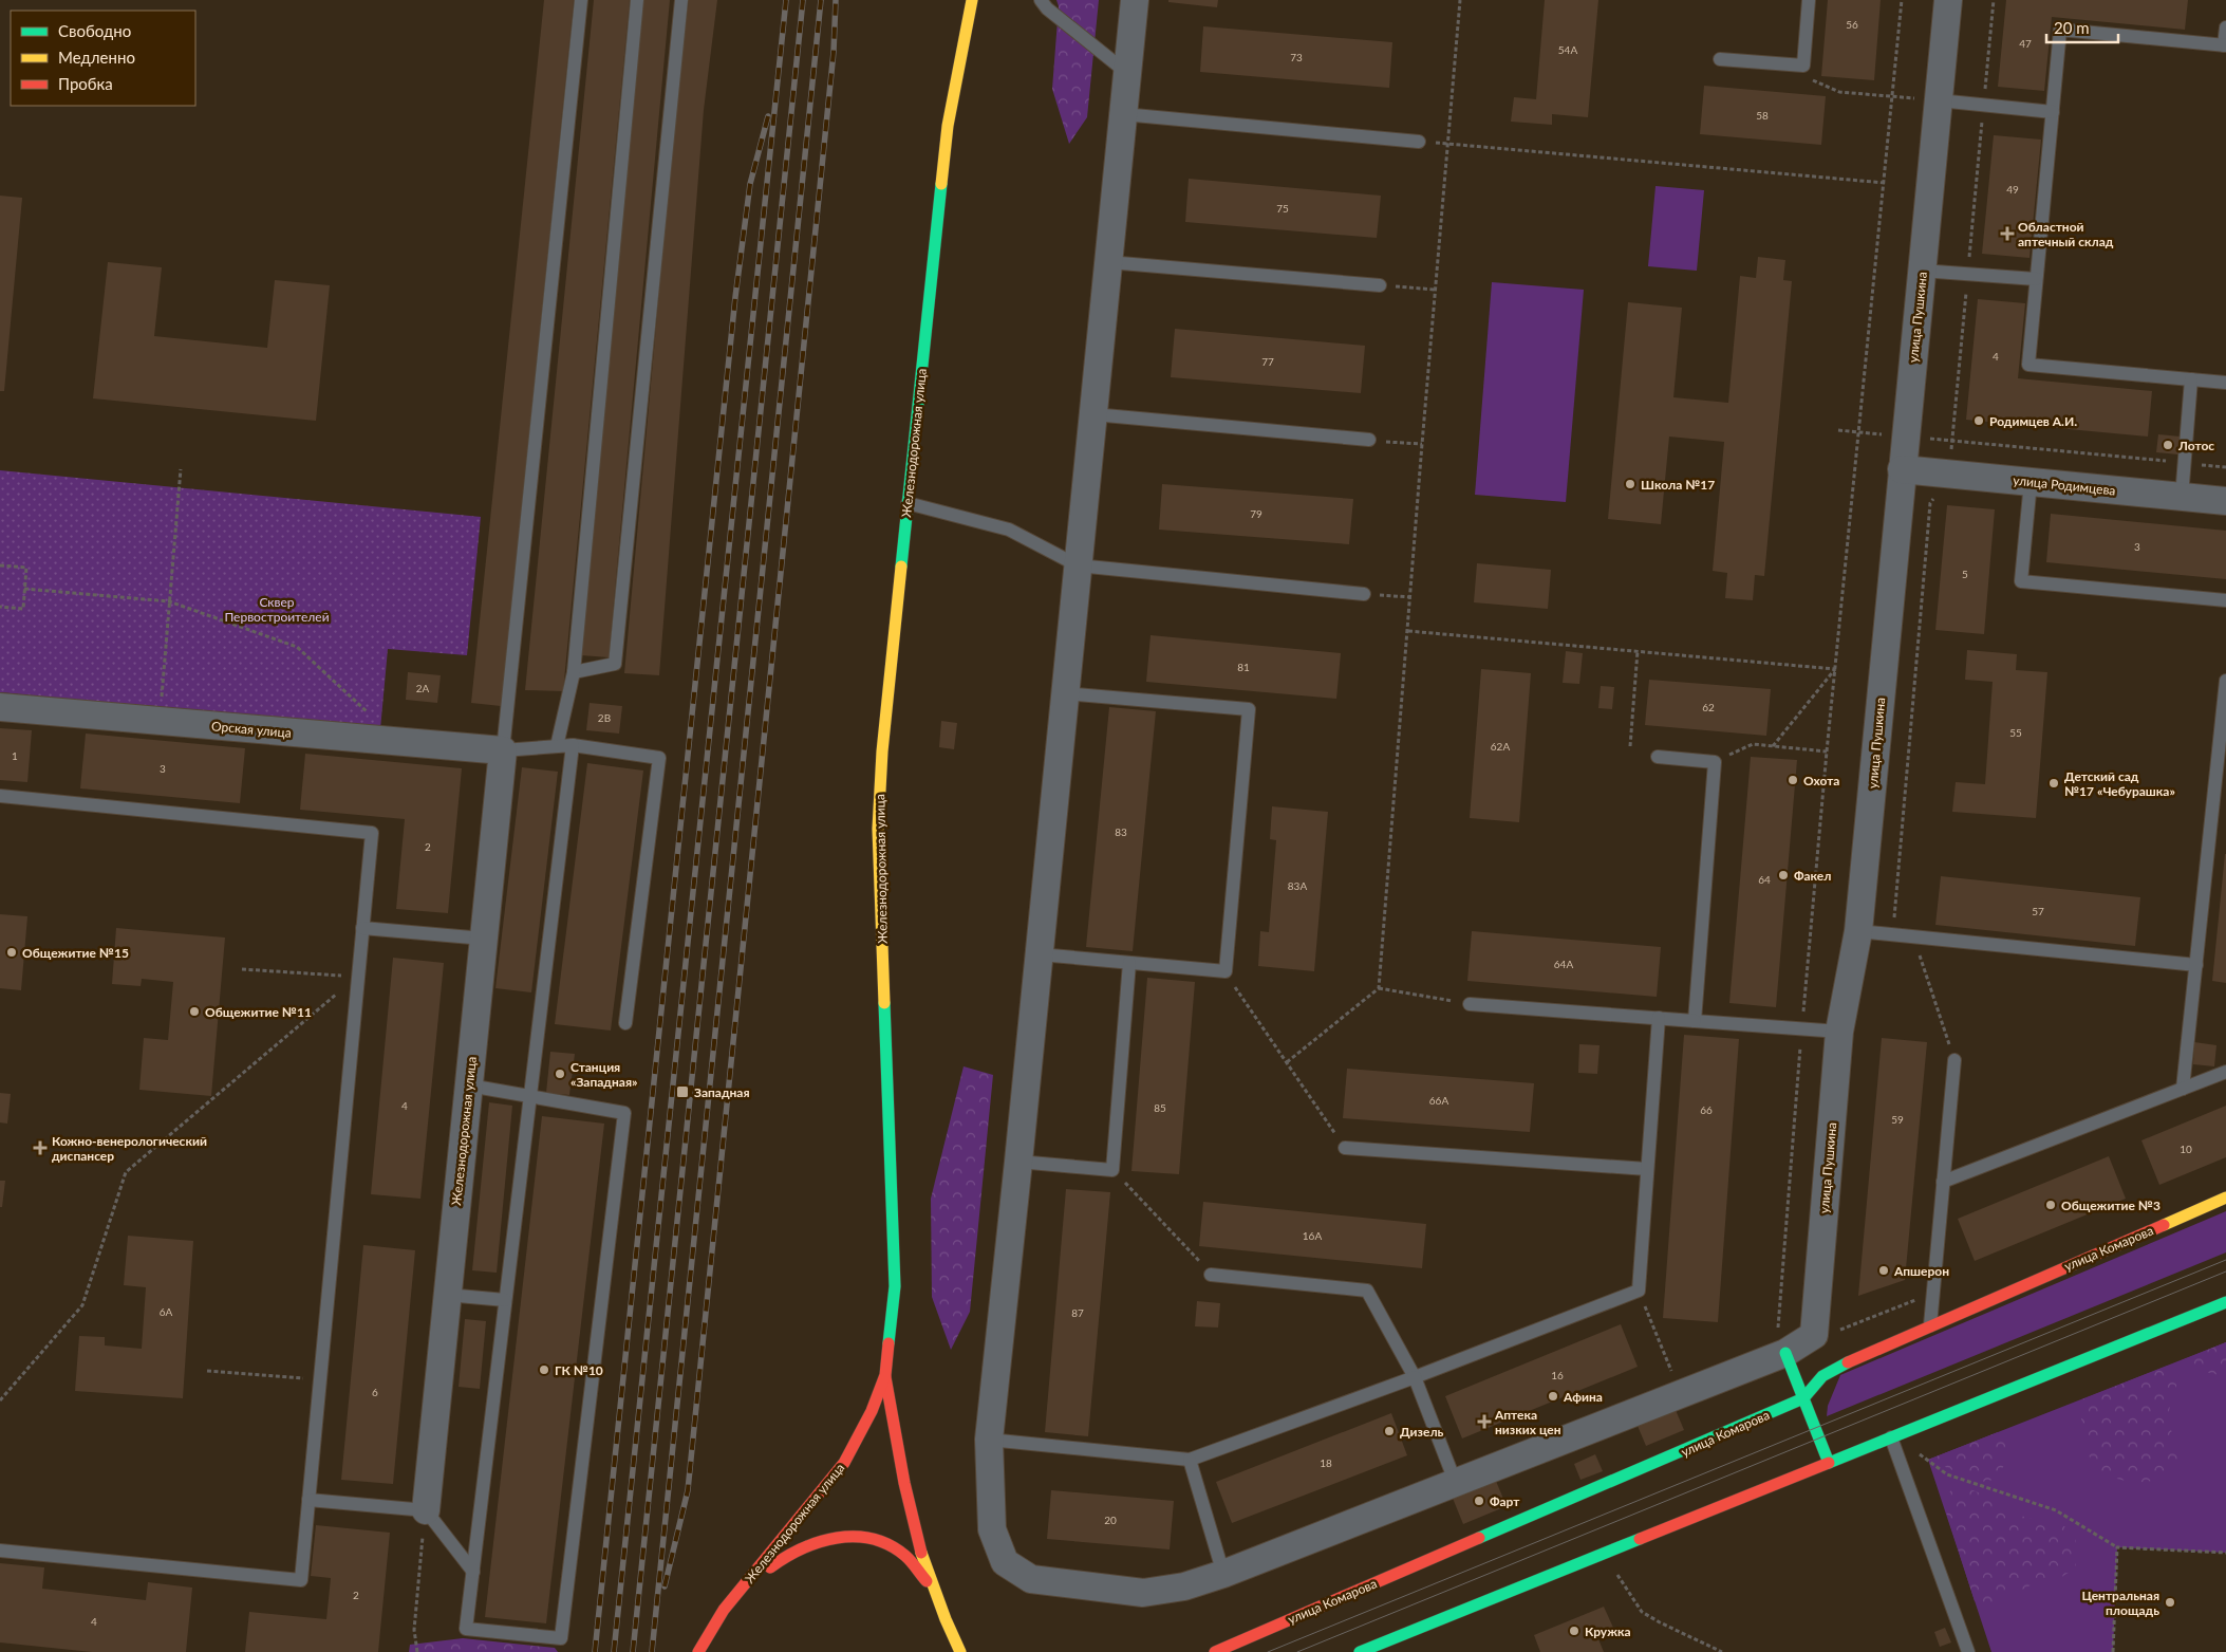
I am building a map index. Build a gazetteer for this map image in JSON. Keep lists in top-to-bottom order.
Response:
{
  "streets": {
    "main road": ["Железнодорожная улица", "улица Комарова"],
    "street": ["улица Пушкина", "улица Родимцева", "Орская улица"]
  },
  "crossings": [
    ["улица Пушкина", "улица Родимцева"],
    ["Железнодорожная улица", "Орская улица"]
  ],
  "parks": ["Сквер Первостроителей"],
  "places": {
    "health": ["Областной аптечный склад", "Кожно-венерологический диспансер", "Аптека низких цен"],
    "other": [
      "Родимцев А.И.",
      "Лотос",
      "Школа №17",
      "Охота",
      "Детский сад №17 «Чебурашка»",
      "Факел",
      "Общежитие №15",
      "Общежитие №11",
      "Станция «Западная»",
      "Общежитие №3",
      "Апшерон",
      "ГК №10",
      "Афина",
      "Дизель",
      "Фарт",
      "Центральная площадь",
      "Кружка"
    ],
    "transit": ["Западная"]
  },
  "house_numbers": [
    "56",
    "47",
    "54А",
    "73",
    "58",
    "49",
    "75",
    "4",
    "77",
    "79",
    "3",
    "5",
    "81",
    "2А",
    "62",
    "2В",
    "55",
    "62А",
    "1",
    "3",
    "83",
    "2",
    "64",
    "83А",
    "57",
    "64А",
    "66А",
    "4",
    "85",
    "66",
    "59",
    "10",
    "16А",
    "6А",
    "87",
    "16",
    "6",
    "18",
    "20",
    "2",
    "4"
  ],
  "legend": ["Свободно", "Медленно", "Пробка"],
  "scale_bar": "20 m"
}
